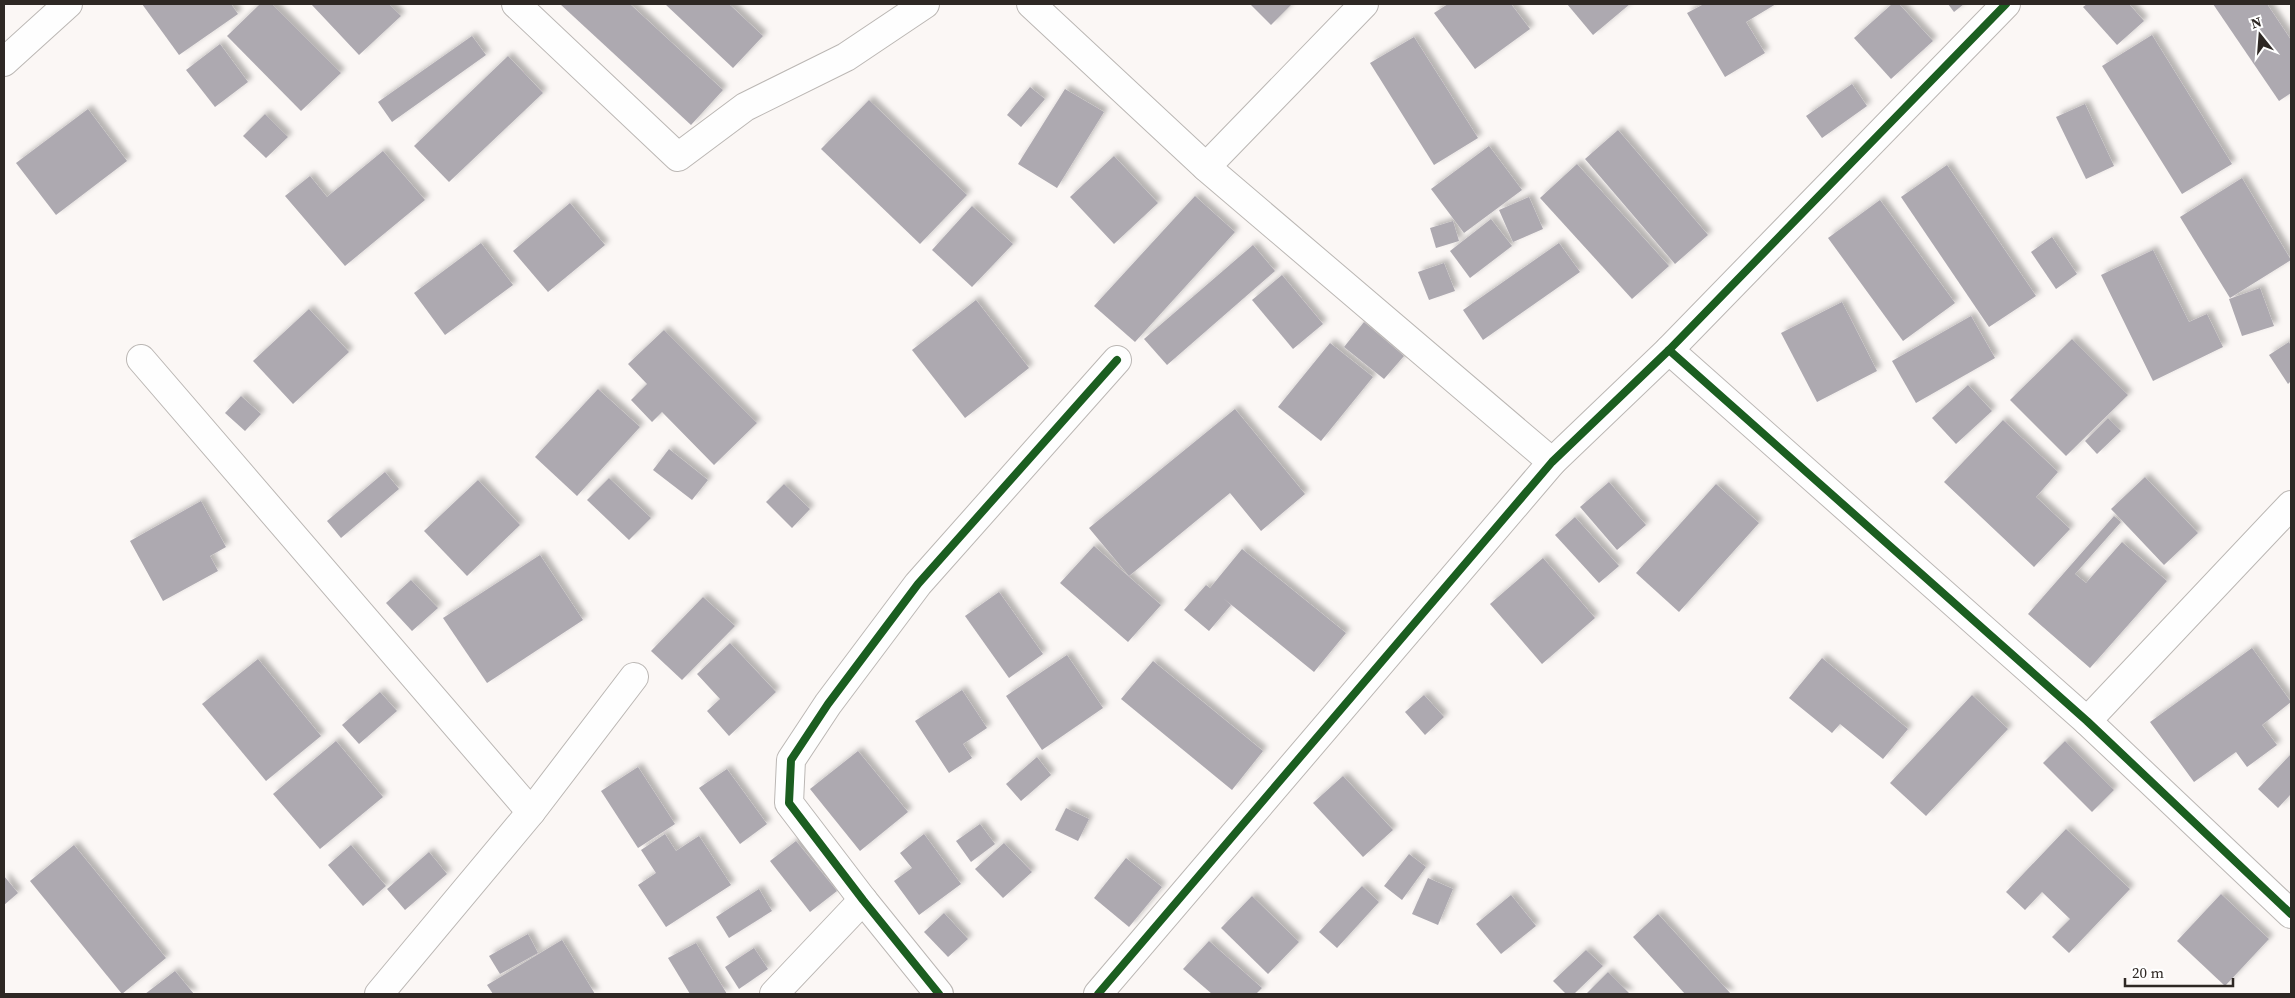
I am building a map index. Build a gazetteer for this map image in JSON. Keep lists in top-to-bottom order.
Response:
{
  "scale_bar": "20 m",
  "north": "top"
}
